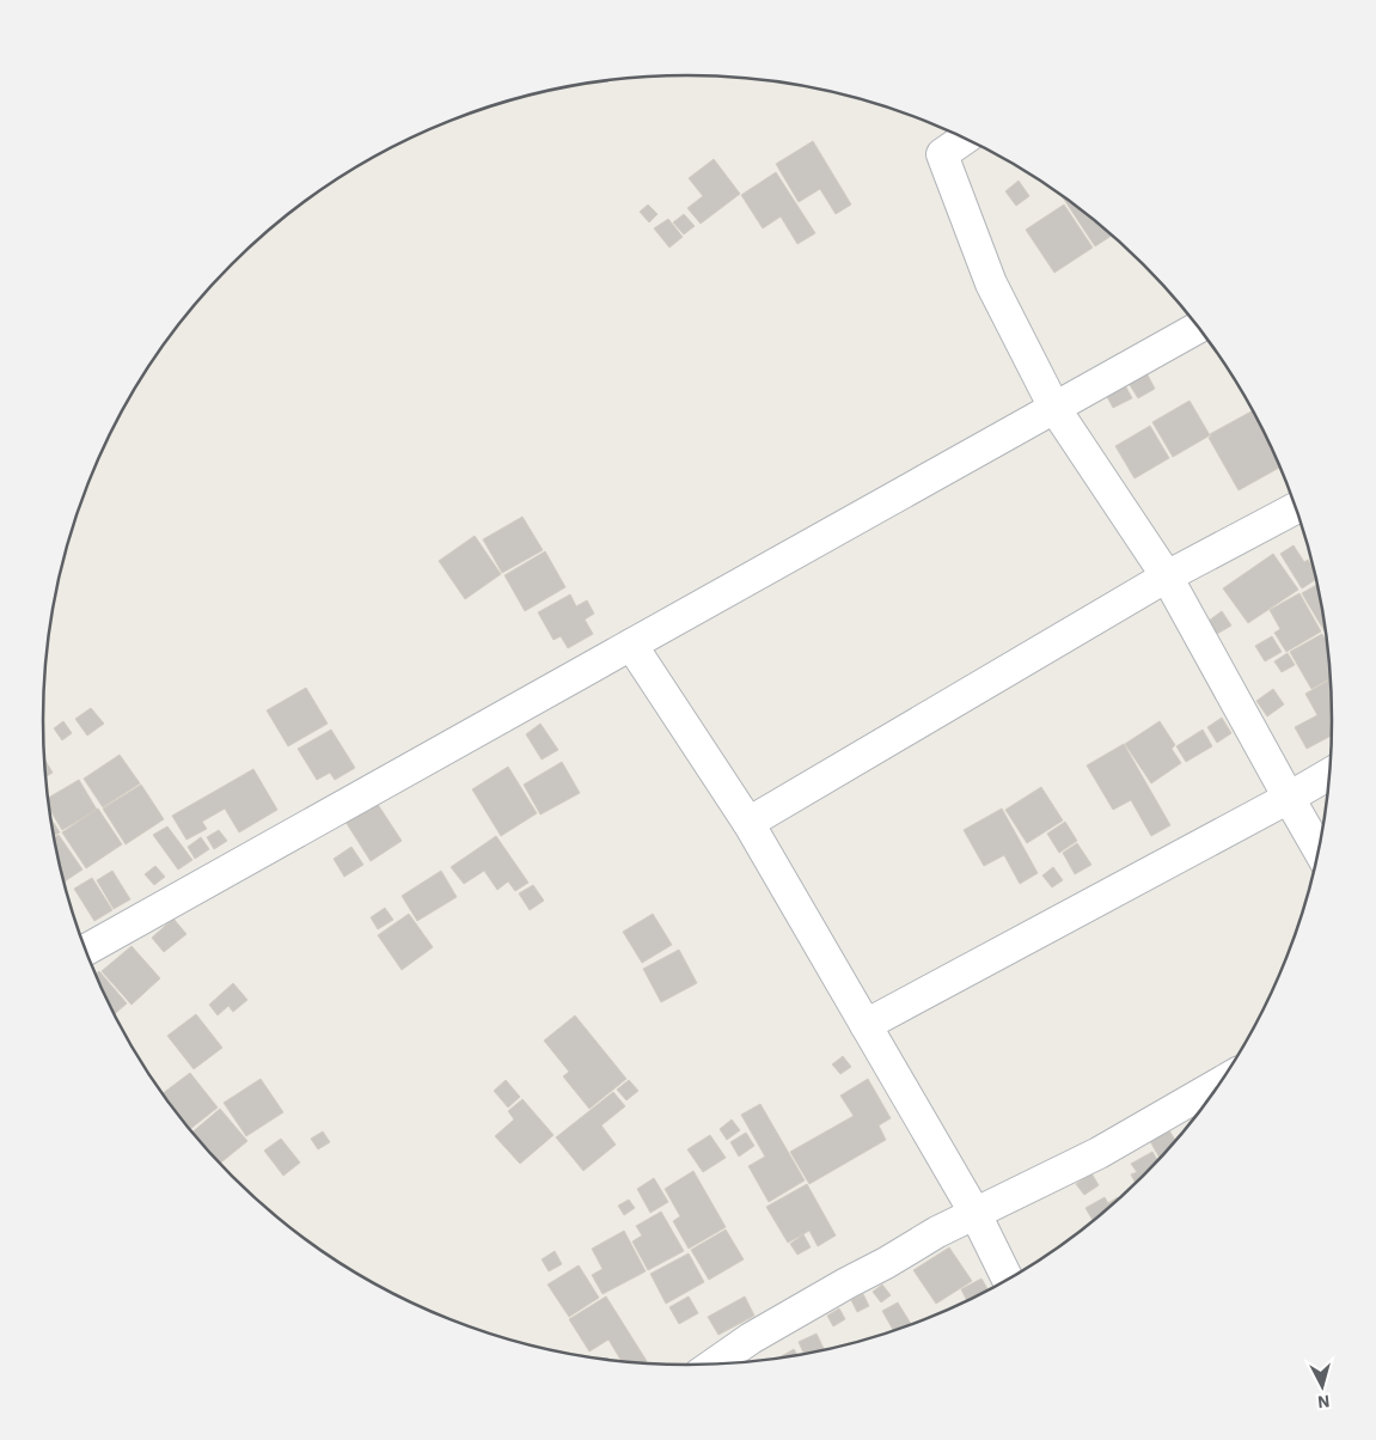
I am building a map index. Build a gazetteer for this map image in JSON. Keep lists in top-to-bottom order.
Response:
{
  "north": "bottom"
}
